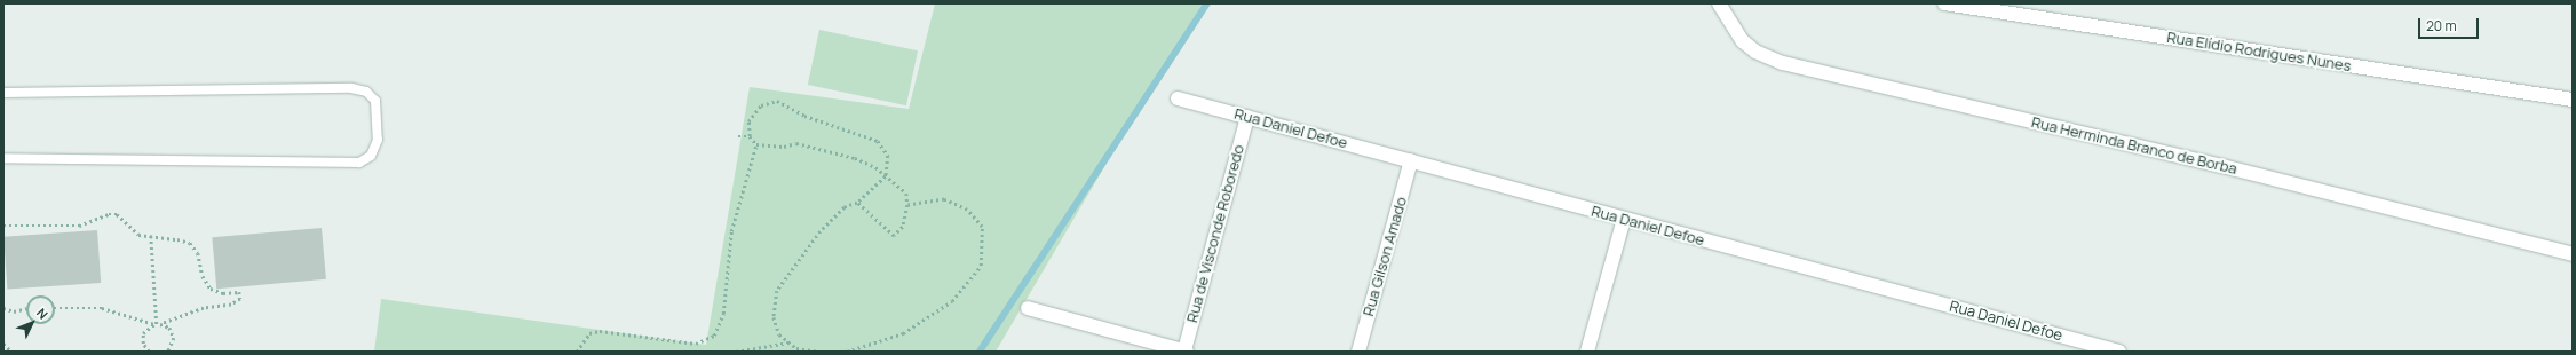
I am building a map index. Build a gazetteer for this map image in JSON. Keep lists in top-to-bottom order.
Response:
{
  "streets": {
    "street": [
      "Rua Elídio Rodrigues Nunes",
      "Rua Daniel Defoe",
      "Rua Herminda Branco de Borba",
      "Rua de Visconde Roboredo",
      "Rua Gilson Amado"
    ]
  },
  "crossings": [
    ["Rua Daniel Defoe", "Rua de Visconde Roboredo"],
    ["Rua Daniel Defoe", "Rua Gilson Amado"]
  ],
  "scale_bar": "20 m",
  "north": "top right"
}
